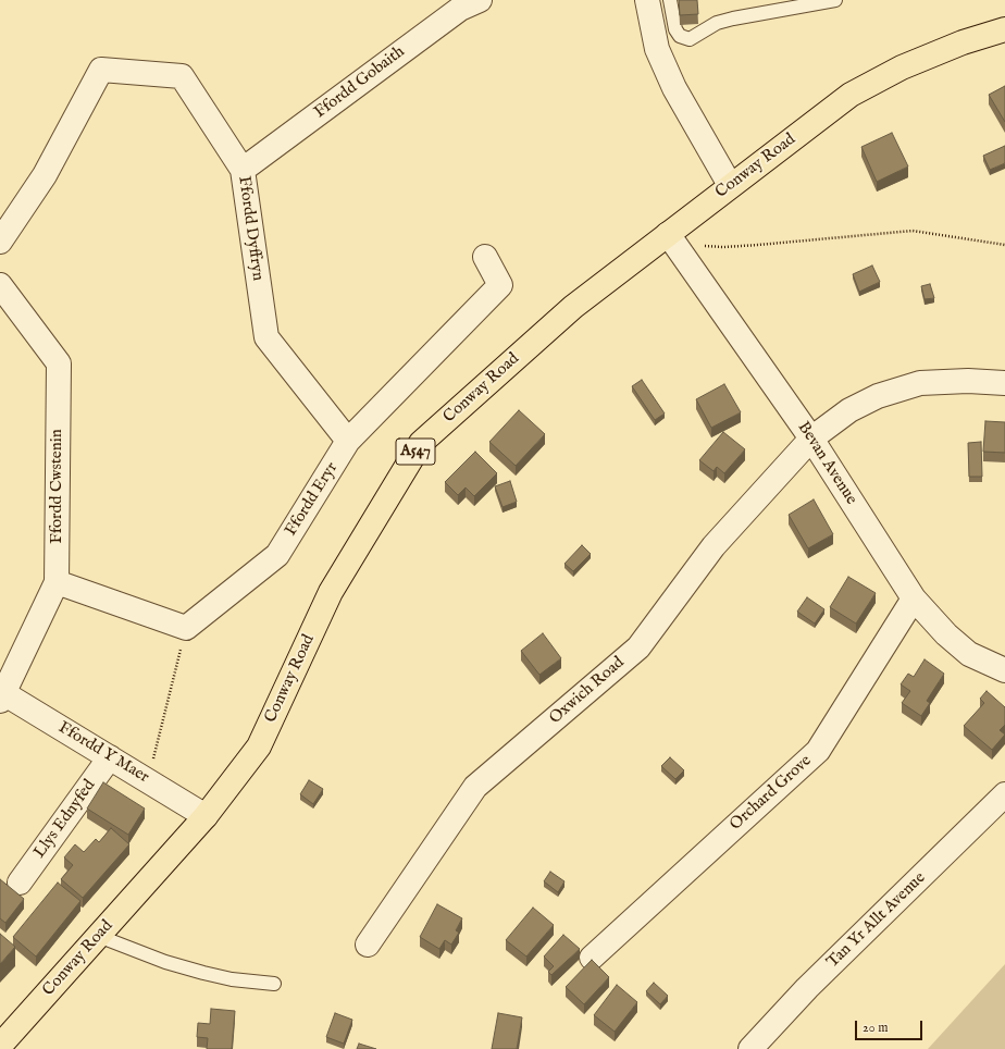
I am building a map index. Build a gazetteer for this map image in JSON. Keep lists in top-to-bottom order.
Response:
{
  "streets": {
    "main road": ["Conway Road", "A547"],
    "street": [
      "Ffordd Gobaith",
      "Ffordd Dyffryn",
      "Bevan Avenue",
      "Ffordd Cwstenin",
      "Ffordd Eryr",
      "Oxwich Road",
      "Ffordd Y Maer",
      "Orchard Grove",
      "Llys Ednyfed",
      "Tan Yr Allt Avenue"
    ]
  },
  "crossings": [
    ["Ffordd Gobaith", "Ffordd Dyffryn"],
    ["Conway Road", "Bevan Avenue"],
    ["Conway Road", "Ffordd Y Maer"],
    ["Ffordd Dyffryn", "Ffordd Eryr"],
    ["Bevan Avenue", "Oxwich Road"],
    ["Bevan Avenue", "Orchard Grove"],
    ["Ffordd Cwstenin", "Ffordd Y Maer"],
    ["Ffordd Y Maer", "Llys Ednyfed"]
  ],
  "scale_bar": "20 m"
}
